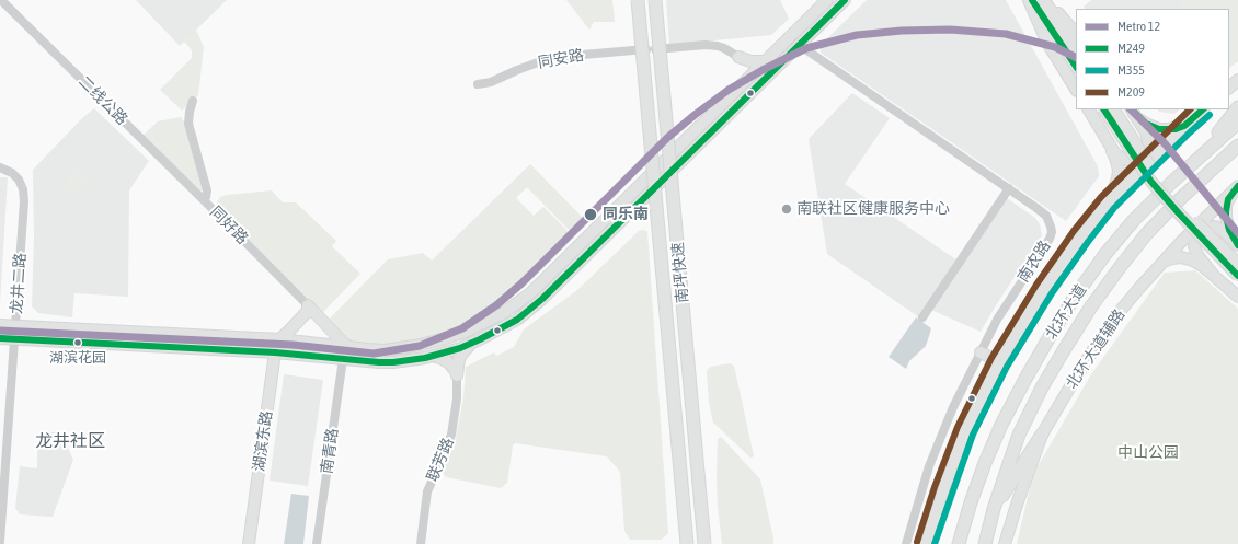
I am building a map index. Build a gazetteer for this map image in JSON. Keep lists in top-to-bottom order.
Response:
{
  "streets": {
    "highway": ["南坪快速", "北环大道"],
    "main road": ["北环大道辅路", "湖滨东路"],
    "street": [
      "同安路",
      "二线公路",
      "同好路",
      "南农路",
      "龙井二路",
      "南青路",
      "联芳路"
    ]
  },
  "crossings": [
    ["二线公路", "同好路"]
  ],
  "districts": ["龙井社区"],
  "parks": ["中山公园"],
  "places": ["南联社区健康服务中心", "同乐南", "湖滨花园"],
  "lines": [
    "transit line M249",
    "metro line 12",
    "transit line M209",
    "transit line M355"
  ],
  "legend": [
    "Metro 12",
    "M249",
    "M355",
    "M209"
  ]
}
